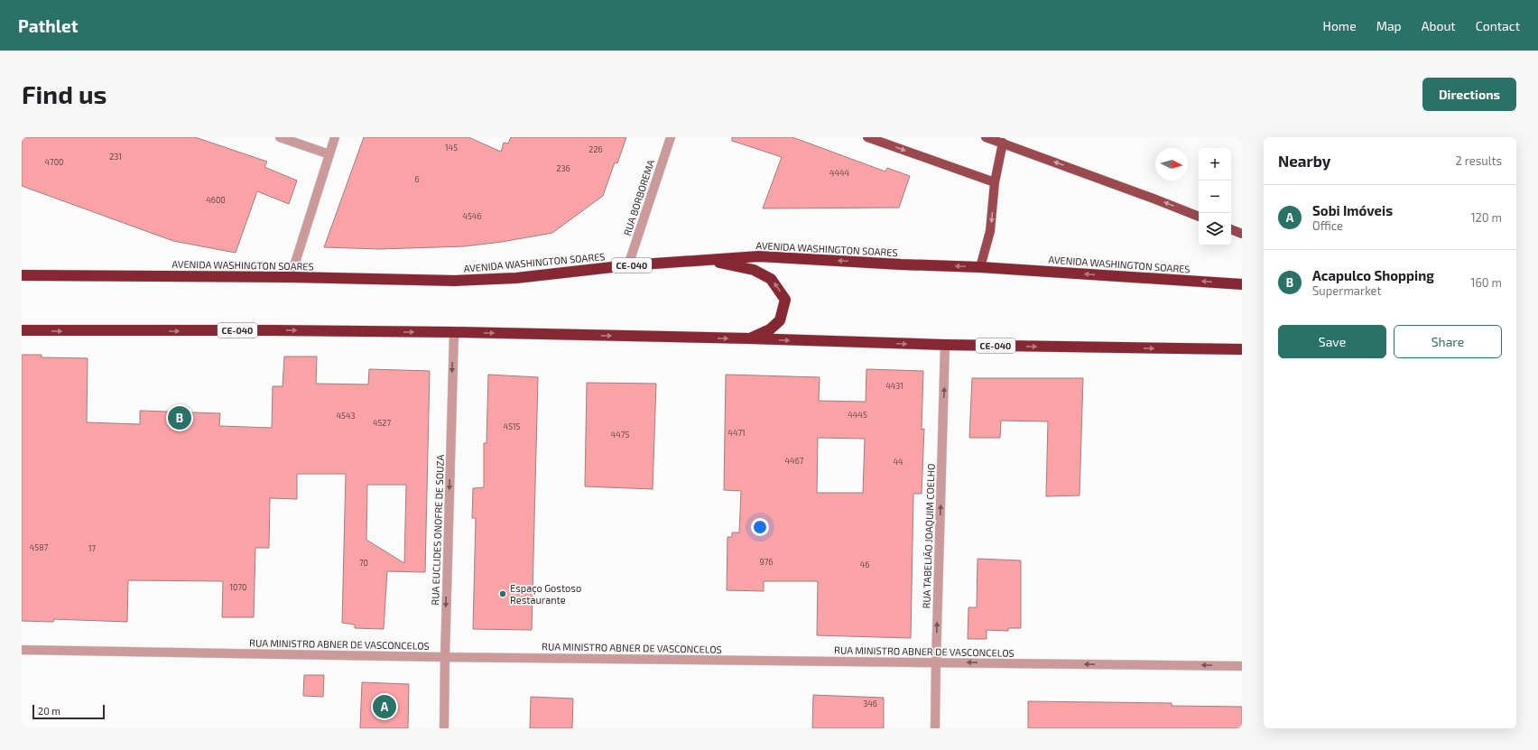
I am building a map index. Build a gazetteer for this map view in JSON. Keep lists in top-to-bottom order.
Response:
{
  "streets": {
    "highway": ["AVENIDA WASHINGTON SOARES", "CE-040"],
    "street": [
      "RUA BORBOREMA",
      "RUA EUCLIDES ONOFRE DE SOUZA",
      "RUA TABELIÃO JOAQUIM COELHO",
      "RUA MINISTRO ABNER DE VASCONCELOS"
    ]
  },
  "crossings": [
    ["RUA BORBOREMA", "AVENIDA WASHINGTON SOARES"],
    ["CE-040", "RUA EUCLIDES ONOFRE DE SOUZA"],
    ["CE-040", "RUA TABELIÃO JOAQUIM COELHO"],
    ["RUA EUCLIDES ONOFRE DE SOUZA", "RUA MINISTRO ABNER DE VASCONCELOS"],
    ["RUA TABELIÃO JOAQUIM COELHO", "RUA MINISTRO ABNER DE VASCONCELOS"]
  ],
  "one_way": ["RUA EUCLIDES ONOFRE DE SOUZA", "RUA TABELIÃO JOAQUIM COELHO"],
  "places": ["Espaço Gostoso Restaurante"],
  "house_numbers": [
    "145",
    "226",
    "231",
    "4700",
    "236",
    "4444",
    "6",
    "4600",
    "4546",
    "4431",
    "4445",
    "4543",
    "4527",
    "4515",
    "4471",
    "4475",
    "4467",
    "44",
    "4587",
    "17",
    "976",
    "70",
    "46",
    "1070",
    "346"
  ],
  "scale_bar": "20 m",
  "north": "right",
  "page": {
    "header": "Pathlet",
    "nav": [
      "Home",
      "Map",
      "About",
      "Contact"
    ],
    "buttons": [
      "Directions",
      ["Save", "Share"]
    ],
    "title": "Find us",
    "heading": ["Nearby", "2 results"],
    "map_buttons": ["+", "−"],
    "list": [
      {
        "mark": "A",
        "name": "Sobi Imóveis",
        "note": "Office",
        "value": "120 m"
      },
      {
        "mark": "B",
        "name": "Acapulco Shopping",
        "note": "Supermarket",
        "value": "160 m"
      }
    ],
    "pins": ["B", "A"],
    "scale": "20 m"
  }
}
